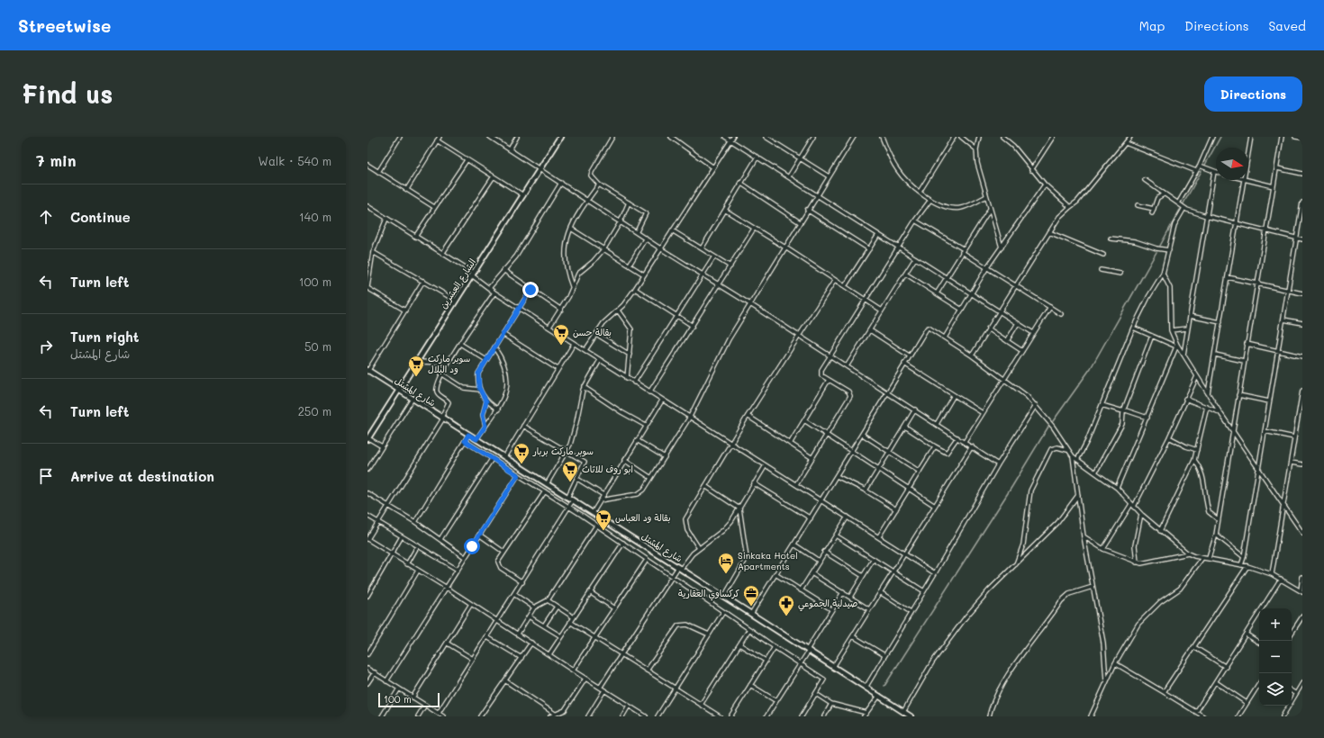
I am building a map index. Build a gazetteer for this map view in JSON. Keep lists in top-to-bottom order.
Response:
{
  "streets": {
    "street": ["الشارع العشرين", "شارع المشتل"]
  },
  "crossings": [
    ["الشارع العشرين", "شارع المشتل"]
  ],
  "places": {
    "supermarket": [
      "بقالة حسن",
      "سوبر ماركت ود البلال",
      "سوبر ماركت بربار",
      "ابو روف للاثاث",
      "بقالة ود العباس"
    ],
    "hotel": ["Sinkaka Hotel Apartments"],
    "office": ["كركساوي العقارية"],
    "pharmacy": ["صيدلية الجموعي"]
  },
  "scale_bar": "100 m",
  "north": "right",
  "page": {
    "header": "Streetwise",
    "nav": ["Map", "Directions", "Saved"],
    "buttons": "Directions",
    "title": "Find us",
    "heading": ["7 min", "Walk · 540 m"],
    "list": [
      ["Continue", "140 m"],
      ["Turn left", "100 m"],
      ["Turn right", "شارع المشتل", "50 m"],
      ["Turn left", "250 m"],
      "Arrive at destination"
    ],
    "map_buttons": ["+", "−"],
    "scale": "100 m"
  }
}
